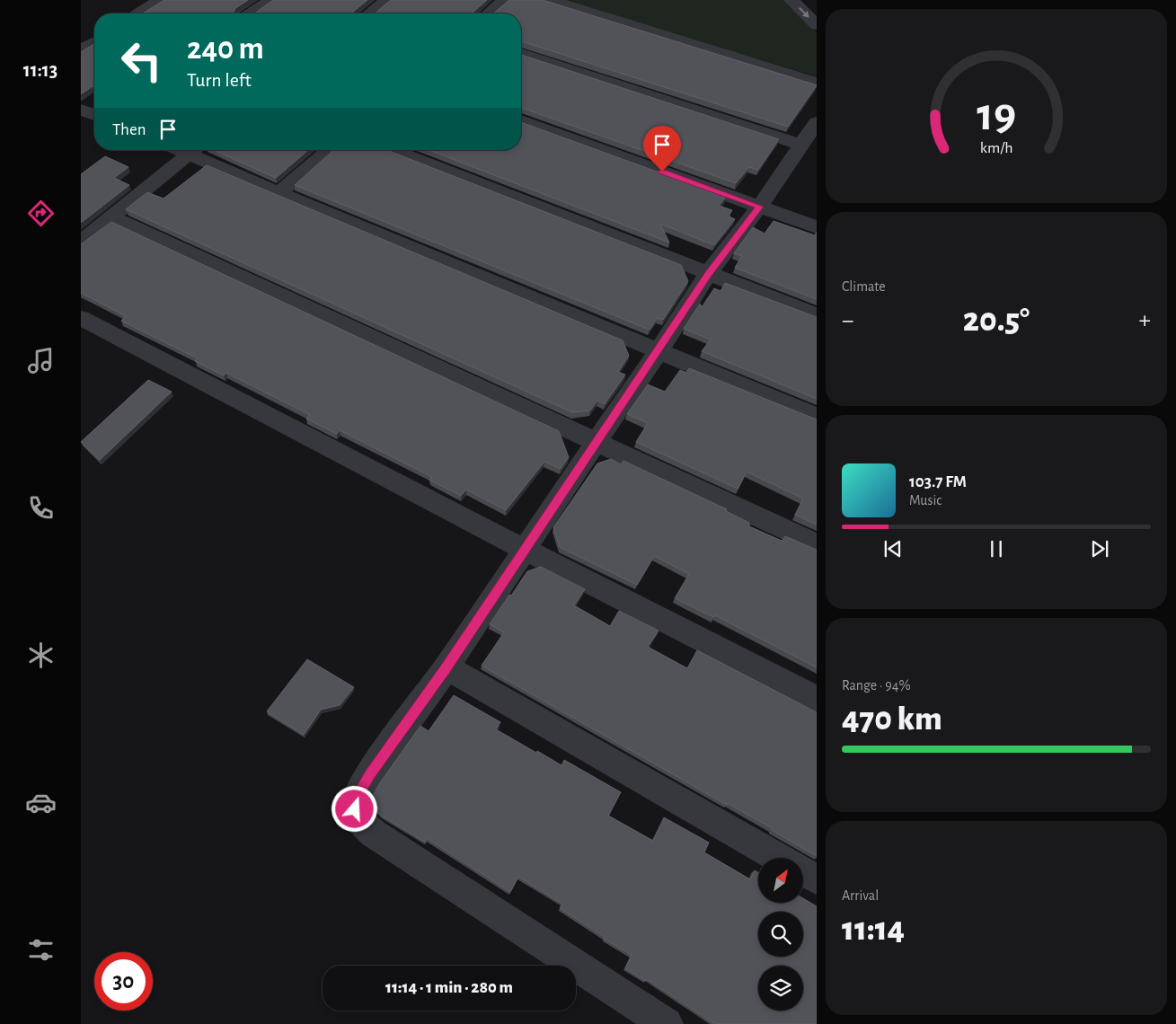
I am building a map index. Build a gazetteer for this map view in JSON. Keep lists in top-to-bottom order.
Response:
{
  "north": "top right",
  "page": {
    "tabs": "11:13",
    "turn": ["240 m", "Turn left"],
    "then": "Then",
    "tile": [
      "Climate",
      ["Range · 94%", "470 km"],
      ["Arrival", "11:14"]
    ],
    "heat": ["−", "20.5°", "+"],
    "song": ["103.7 FM", "Music"],
    "limit": "30",
    "trip": "11:14 · 1 min · 280 m",
    "gauge": ["19", "km/h"]
  }
}
